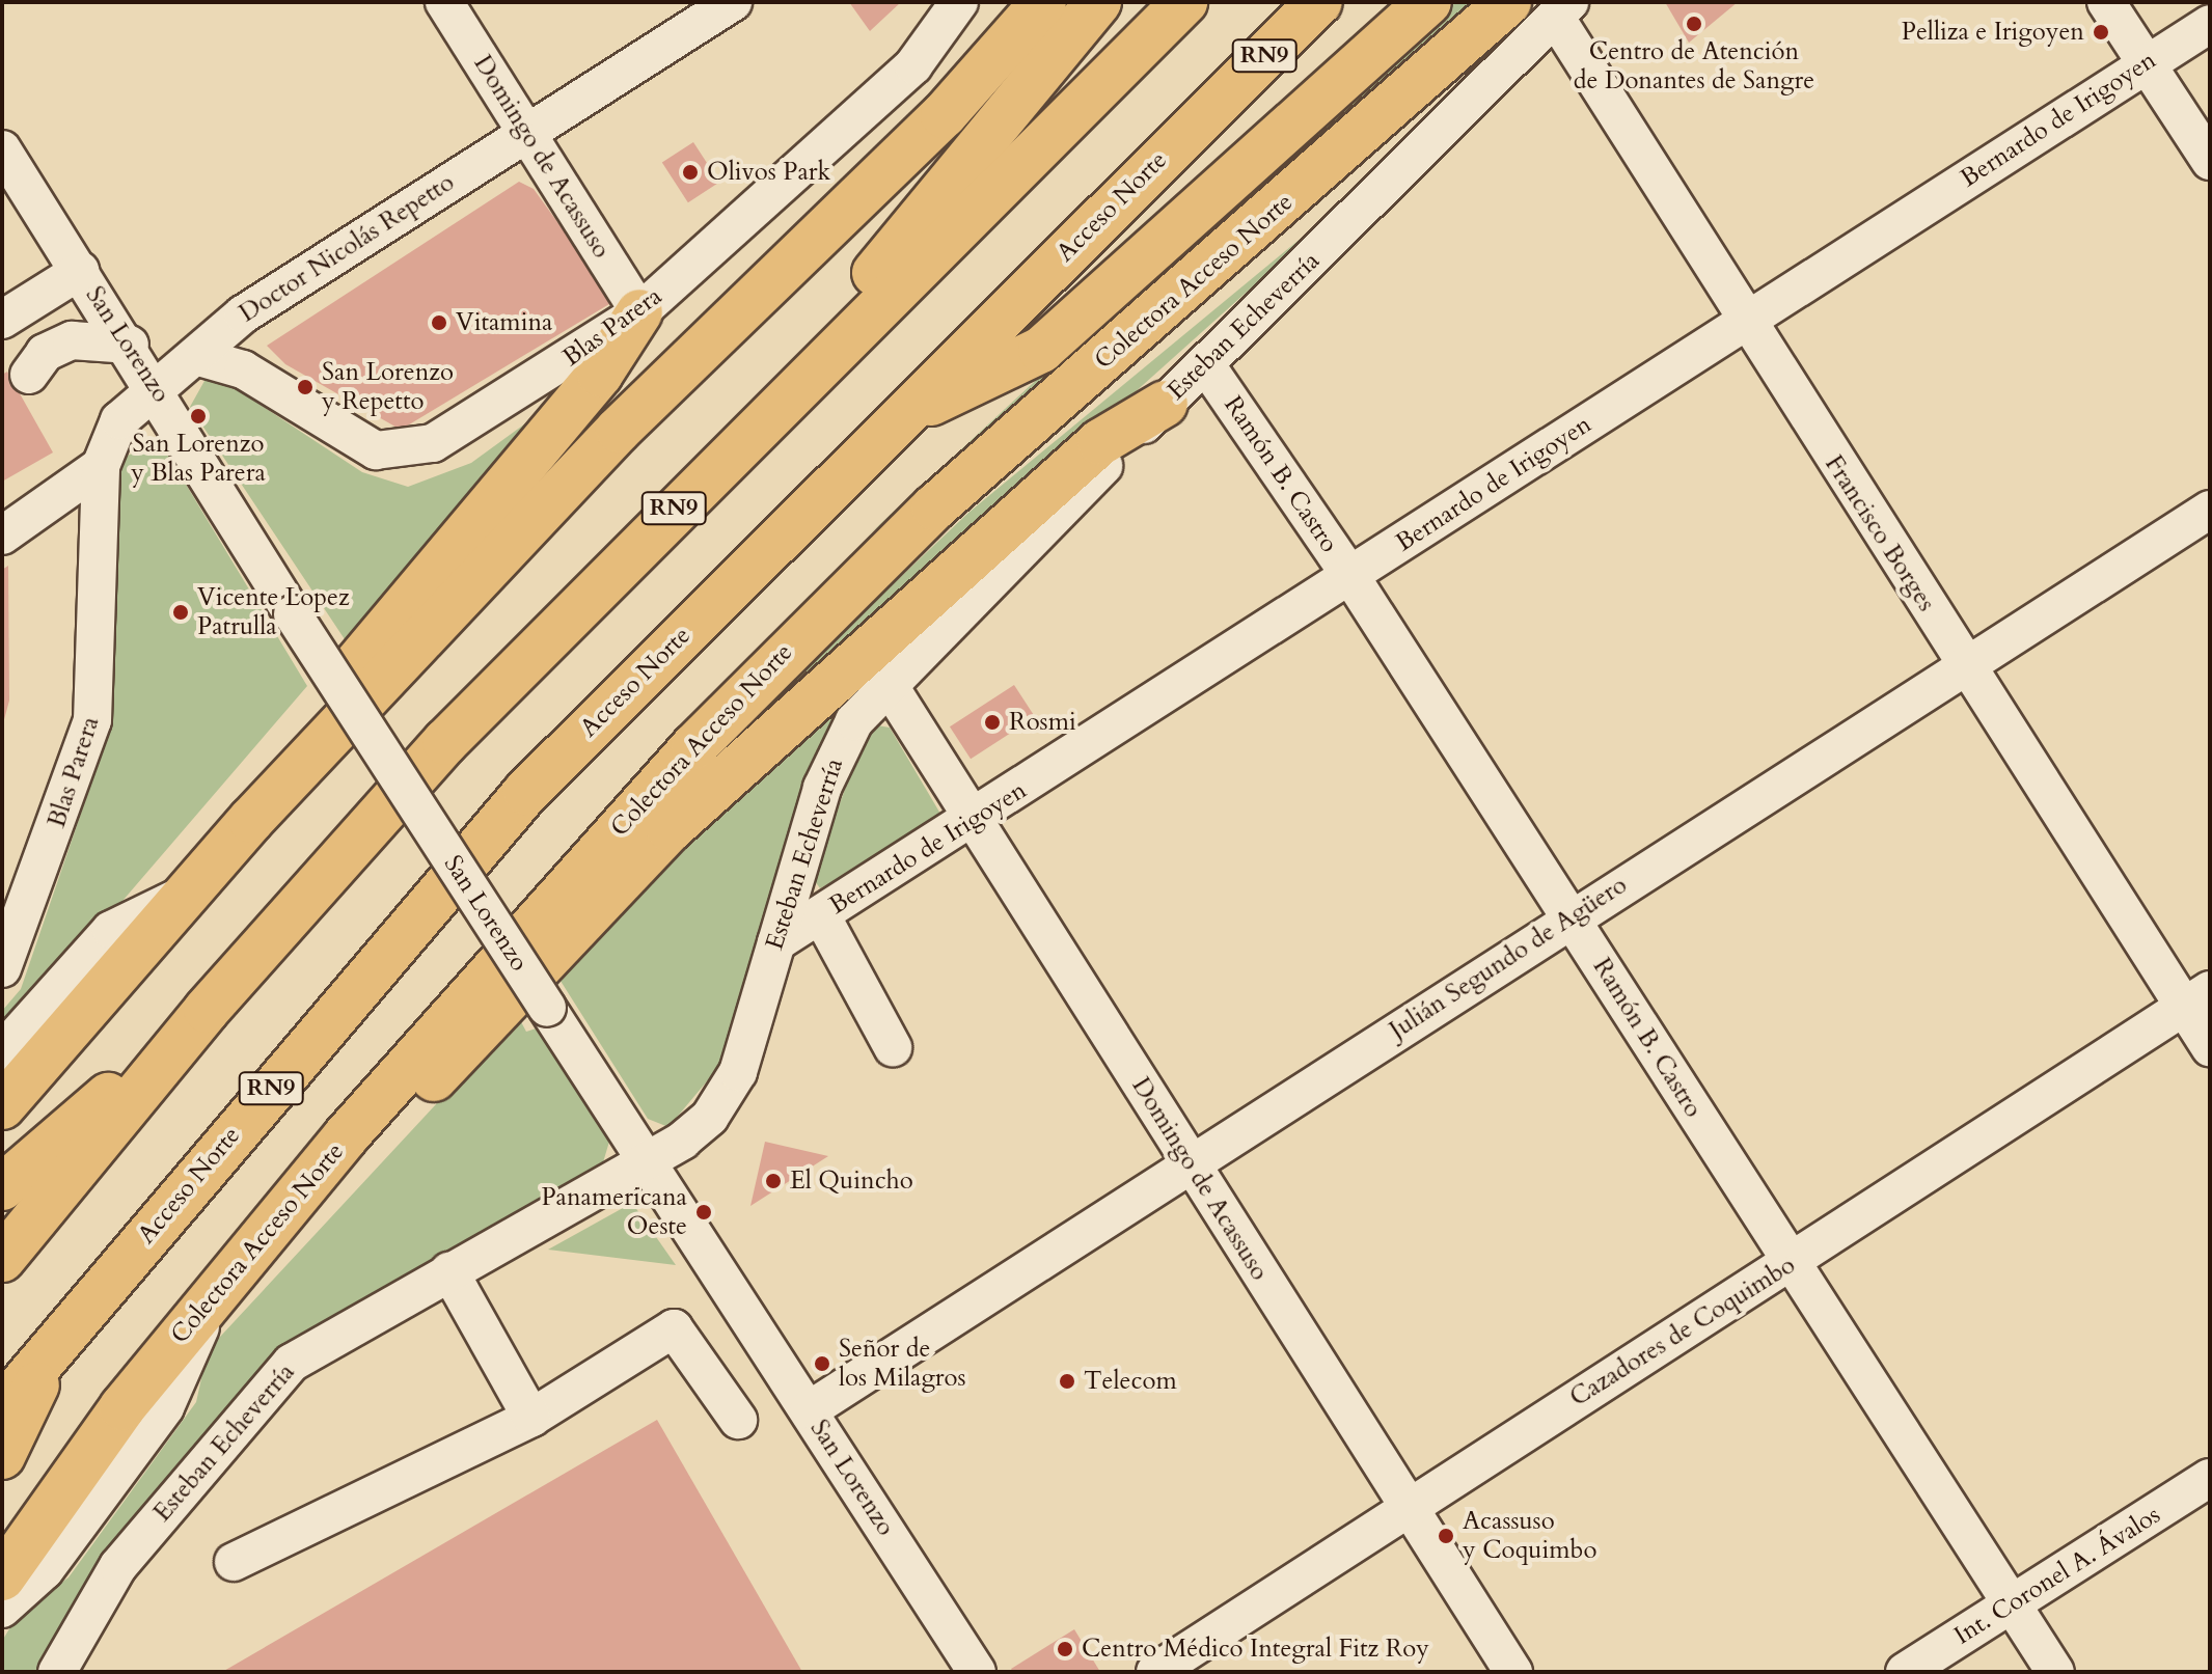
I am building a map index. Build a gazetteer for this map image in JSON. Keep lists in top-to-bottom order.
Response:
{
  "streets": {
    "highway": ["RN9", "Acceso Norte", "Colectora Acceso Norte"],
    "street": [
      "Bernardo de Irigoyen",
      "Domingo de Acassuso",
      "Doctor Nicolás Repetto",
      "Esteban Echeverría",
      "Blas Parera",
      "San Lorenzo",
      "Ramón B. Castro",
      "Francisco Borges",
      "Julián Segundo de Agüero",
      "Cazadores de Coquimbo",
      "Int. Coronel A. Ávalos"
    ]
  },
  "crossings": [
    ["Bernardo de Irigoyen", "Domingo de Acassuso"],
    ["Bernardo de Irigoyen", "Esteban Echeverría"],
    ["Bernardo de Irigoyen", "Ramón B. Castro"],
    ["Bernardo de Irigoyen", "Francisco Borges"],
    ["Domingo de Acassuso", "Doctor Nicolás Repetto"],
    ["Domingo de Acassuso", "Esteban Echeverría"],
    ["Domingo de Acassuso", "Blas Parera"],
    ["Domingo de Acassuso", "Julián Segundo de Agüero"],
    ["Domingo de Acassuso", "Cazadores de Coquimbo"],
    ["Doctor Nicolás Repetto", "Blas Parera"],
    ["Doctor Nicolás Repetto", "San Lorenzo"],
    ["Esteban Echeverría", "San Lorenzo"],
    ["Esteban Echeverría", "Ramón B. Castro"],
    ["Esteban Echeverría", "Francisco Borges"],
    ["San Lorenzo", "Julián Segundo de Agüero"],
    ["Ramón B. Castro", "Julián Segundo de Agüero"],
    ["Ramón B. Castro", "Cazadores de Coquimbo"],
    ["Ramón B. Castro", "Int. Coronel A. Ávalos"],
    ["Francisco Borges", "Julián Segundo de Agüero"],
    ["Francisco Borges", "Cazadores de Coquimbo"]
  ],
  "places": [
    "Centro de Atención de Donantes de Sangre",
    "Pelliza e Irigoyen",
    "Olivos Park",
    "Vitamina",
    "San Lorenzo y Repetto",
    "San Lorenzo y Blas Parera",
    "Vicente Lopez Patrulla",
    "Rosmi",
    "El Quincho",
    "Panamericana Oeste",
    "Señor de los Milagros",
    "Telecom",
    "Acassuso y Coquimbo",
    "Centro Médico Integral Fitz Roy"
  ]
}
